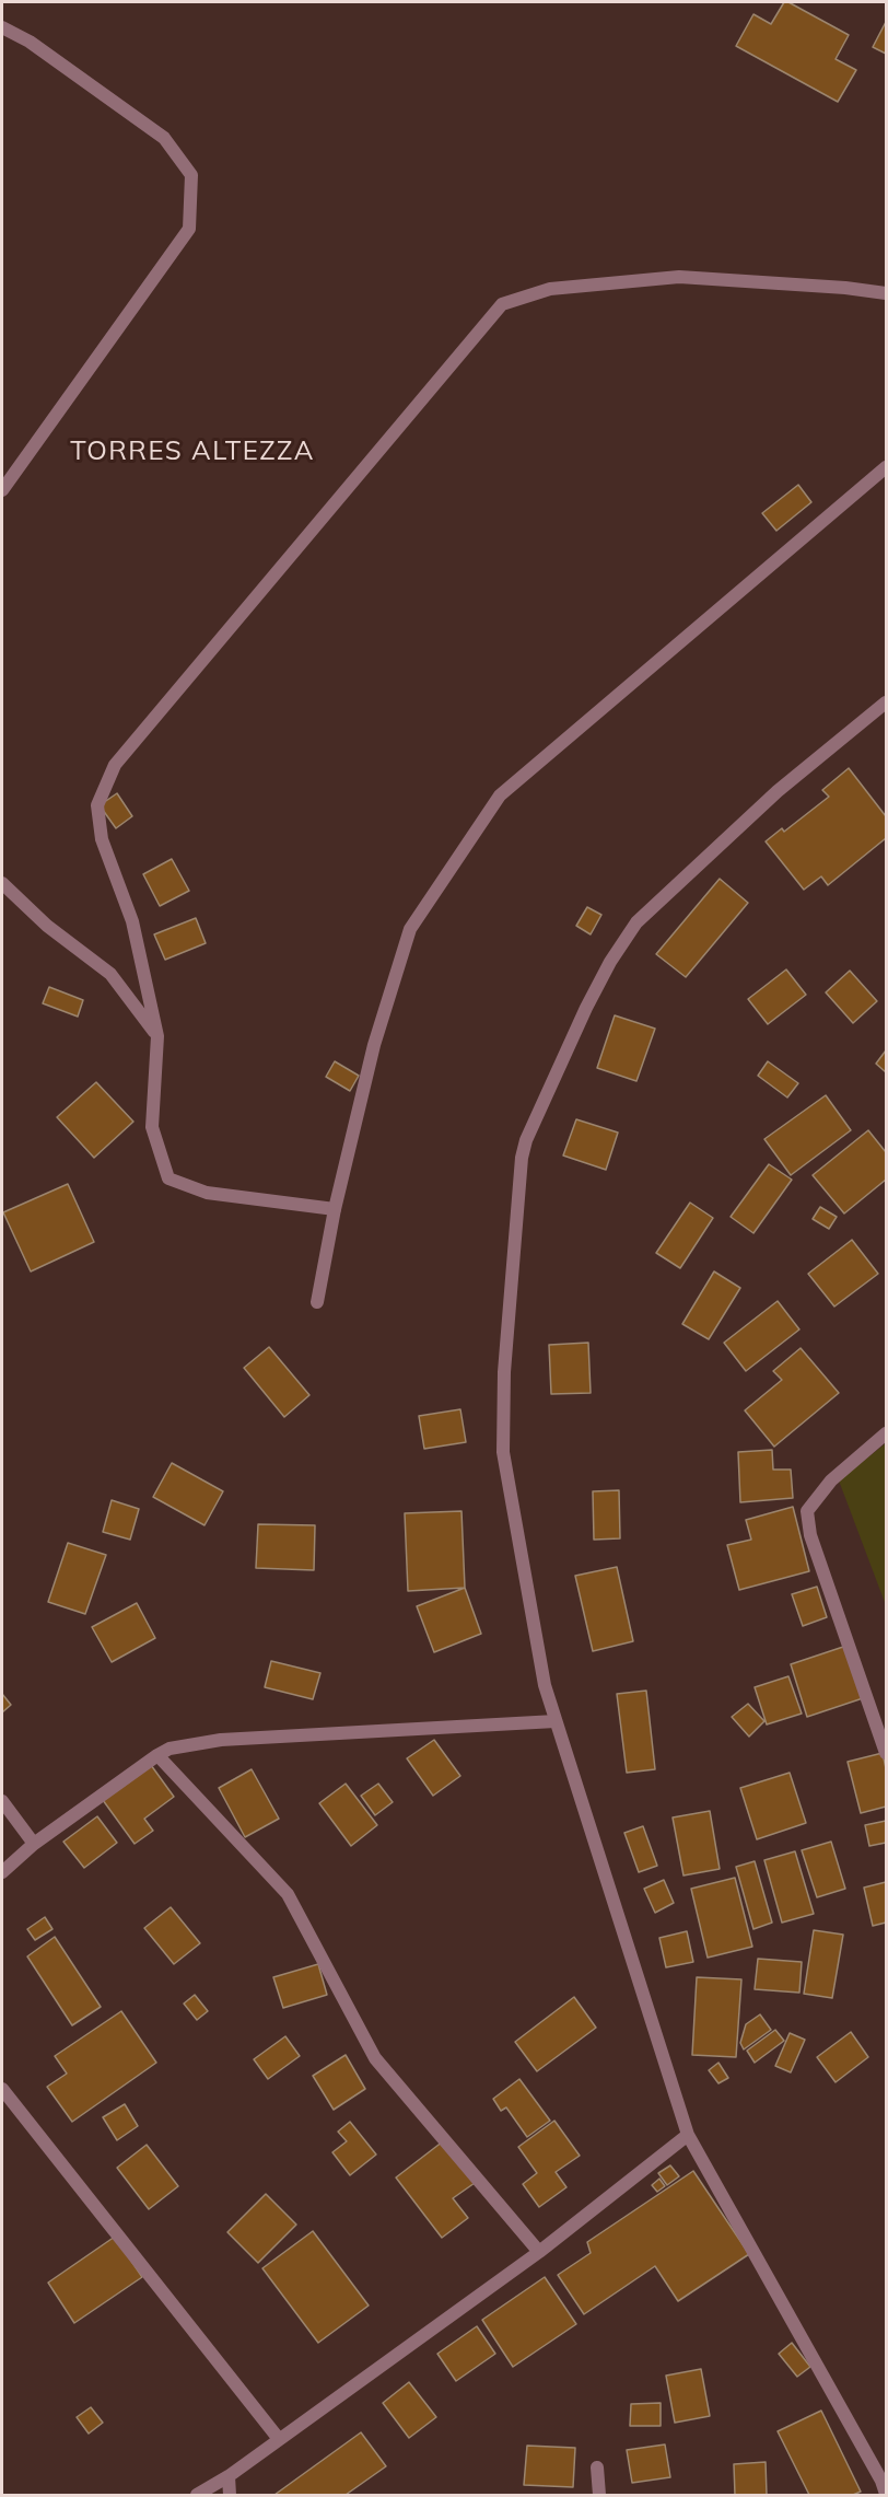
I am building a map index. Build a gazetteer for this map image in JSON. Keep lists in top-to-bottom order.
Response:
{
  "districts": ["TORRES ALTEZZA"]
}
